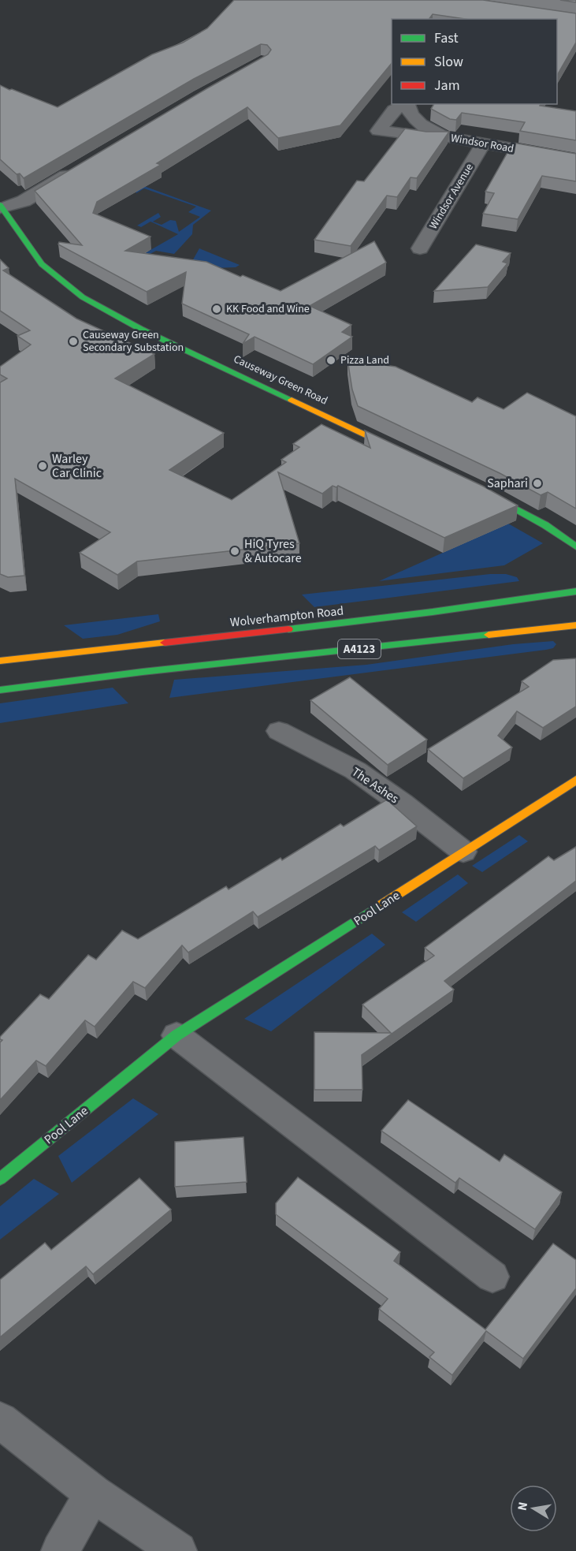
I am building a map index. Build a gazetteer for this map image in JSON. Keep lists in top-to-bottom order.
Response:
{
  "streets": {
    "main road": [
      "Causeway Green Road",
      "Wolverhampton Road",
      "A4123",
      "Pool Lane"
    ],
    "street": ["Windsor Road", "Windsor Avenue", "The Ashes"]
  },
  "crossings": [
    ["Windsor Road", "Windsor Avenue"],
    ["The Ashes", "Pool Lane"]
  ],
  "places": [
    "KK Food and Wine",
    "Causeway Green Secondary Substation",
    "Pizza Land",
    "Warley Car Clinic",
    "Saphari",
    "HiQ Tyres & Autocare"
  ],
  "legend": ["Fast", "Slow", "Jam"],
  "north": "left"
}
